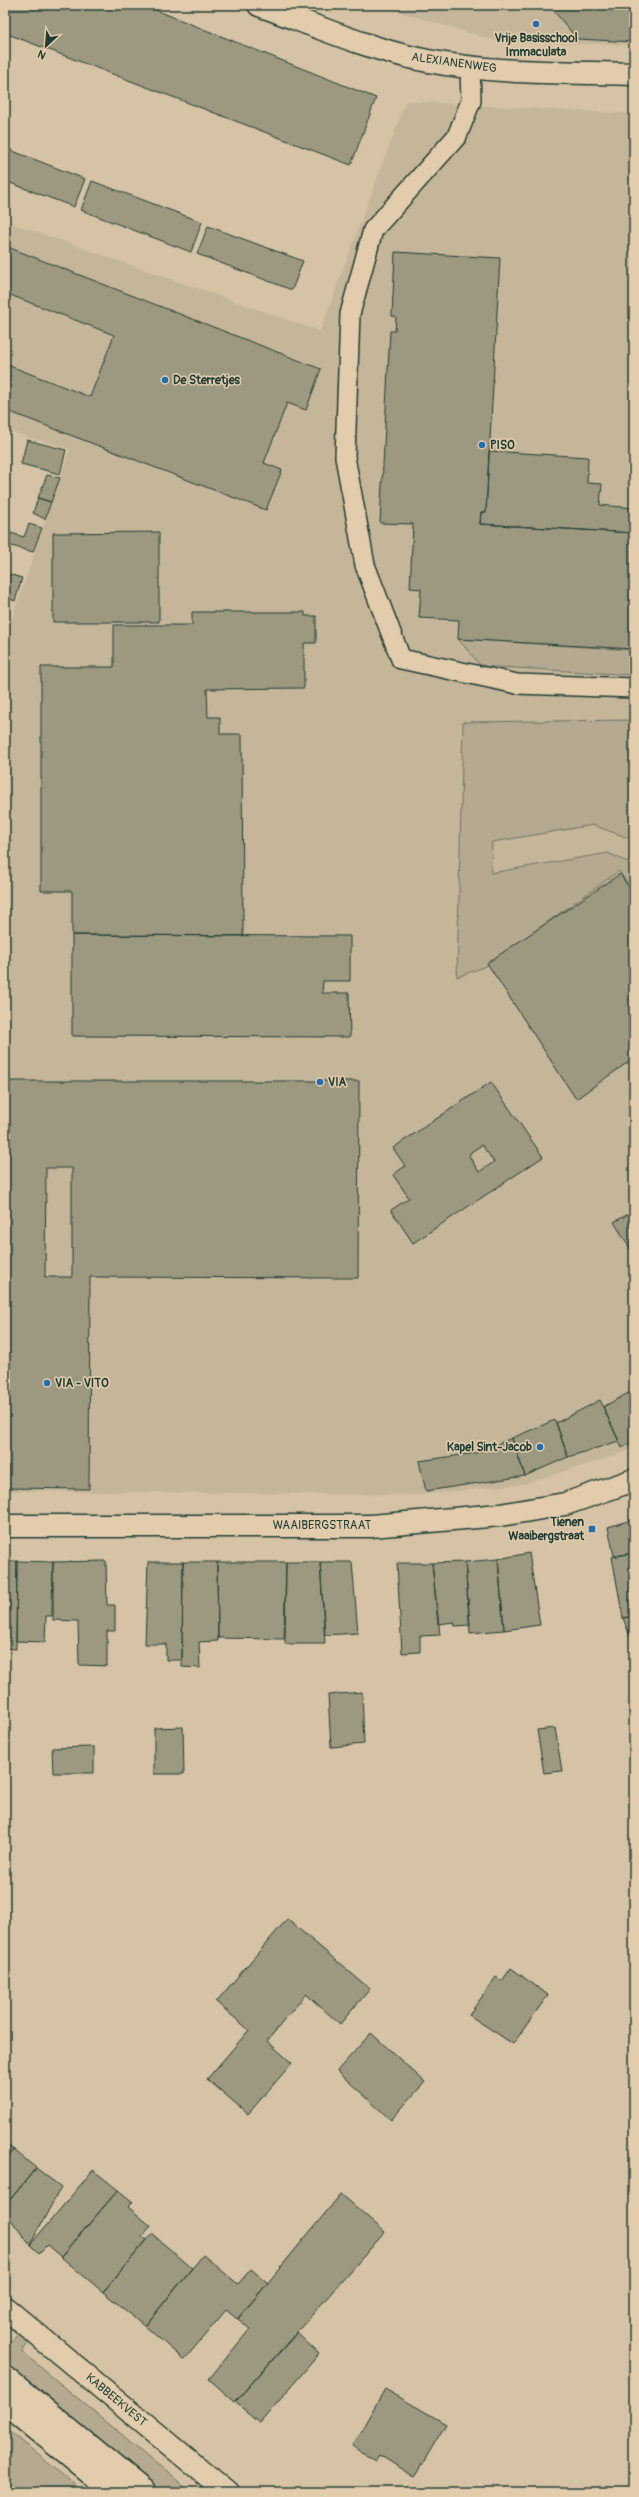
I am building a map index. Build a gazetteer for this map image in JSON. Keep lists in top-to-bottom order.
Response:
{
  "streets": {
    "street": ["ALEXIANENWEG", "WAAIBERGSTRAAT", "KABBEEKVEST"]
  },
  "places": {
    "other": [
      "Vrije Basisschool Immaculata",
      "De Sterretjes",
      "PISO",
      "VIA",
      "VIA - VITO",
      "Kapel Sint-Jacob"
    ],
    "transit": ["Tienen Waaibergstraat"]
  },
  "north": "bottom left"
}
